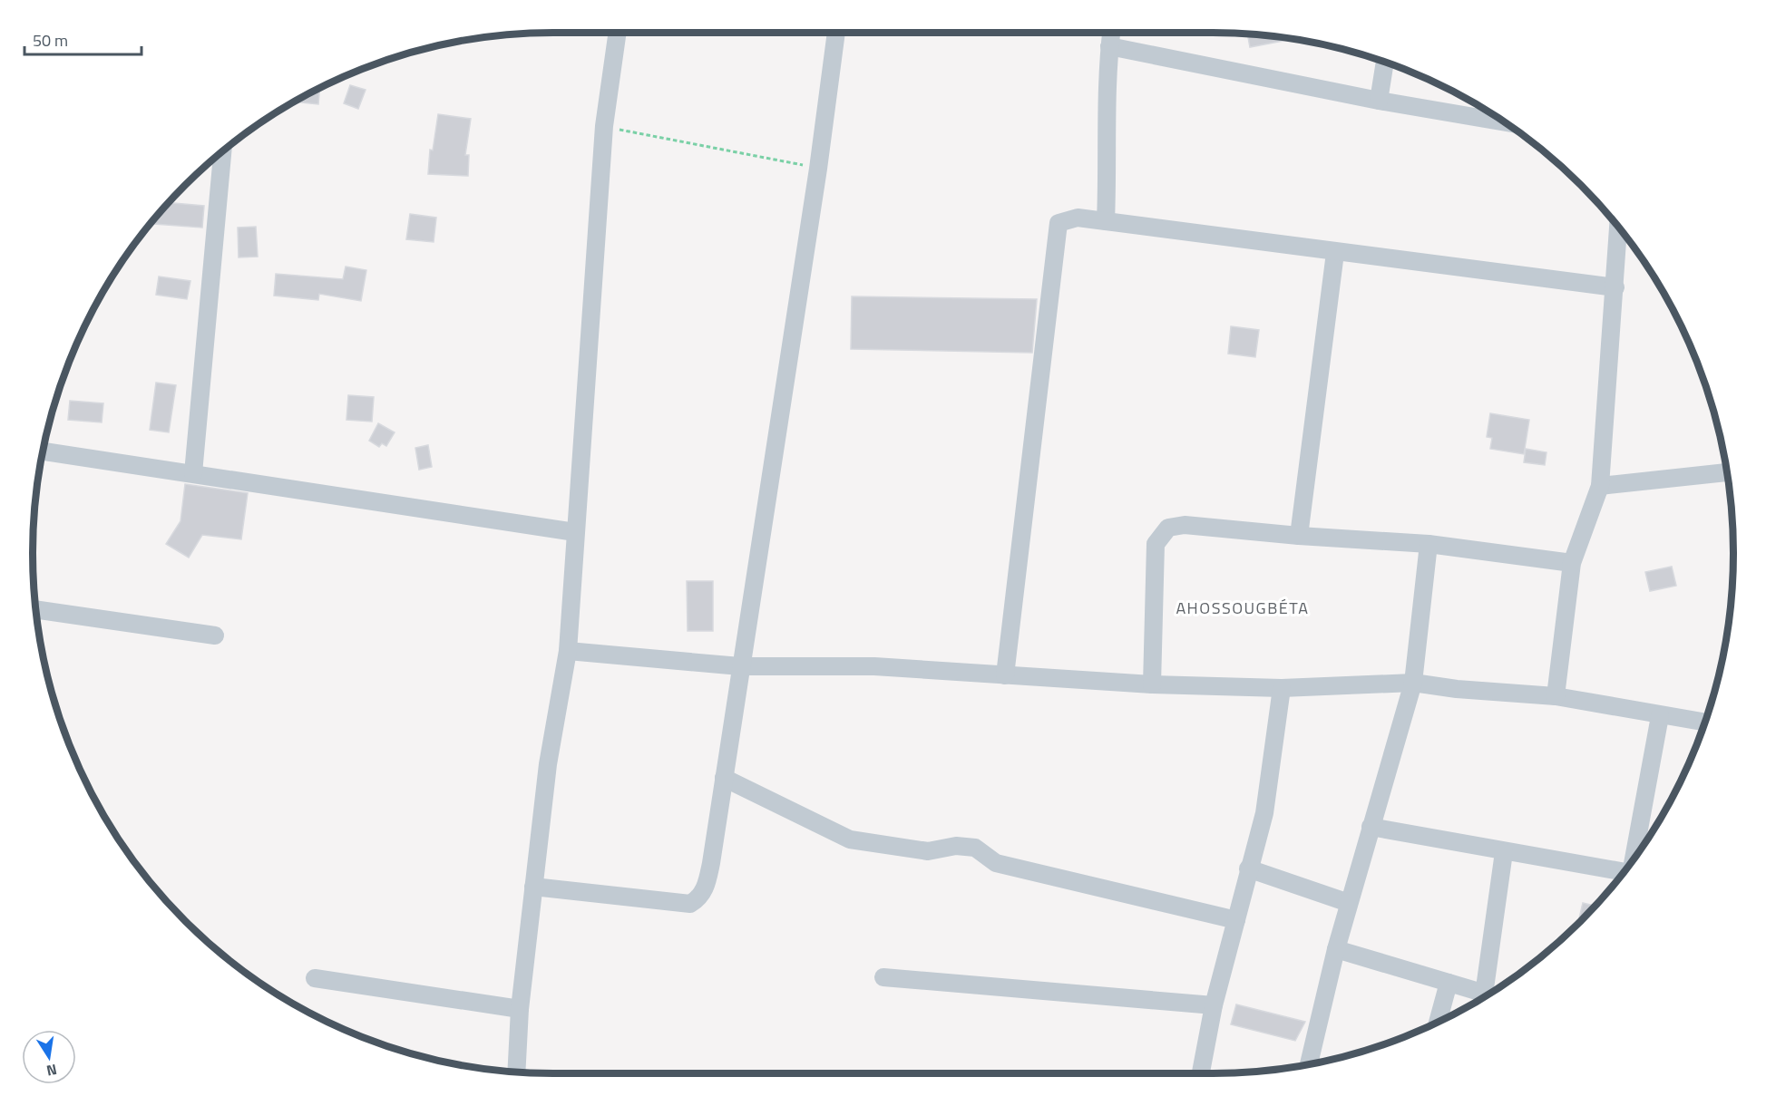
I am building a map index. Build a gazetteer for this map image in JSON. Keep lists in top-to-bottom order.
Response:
{
  "districts": ["AHOSSOUGBÉTA"],
  "scale_bar": "50 m",
  "north": "bottom"
}
